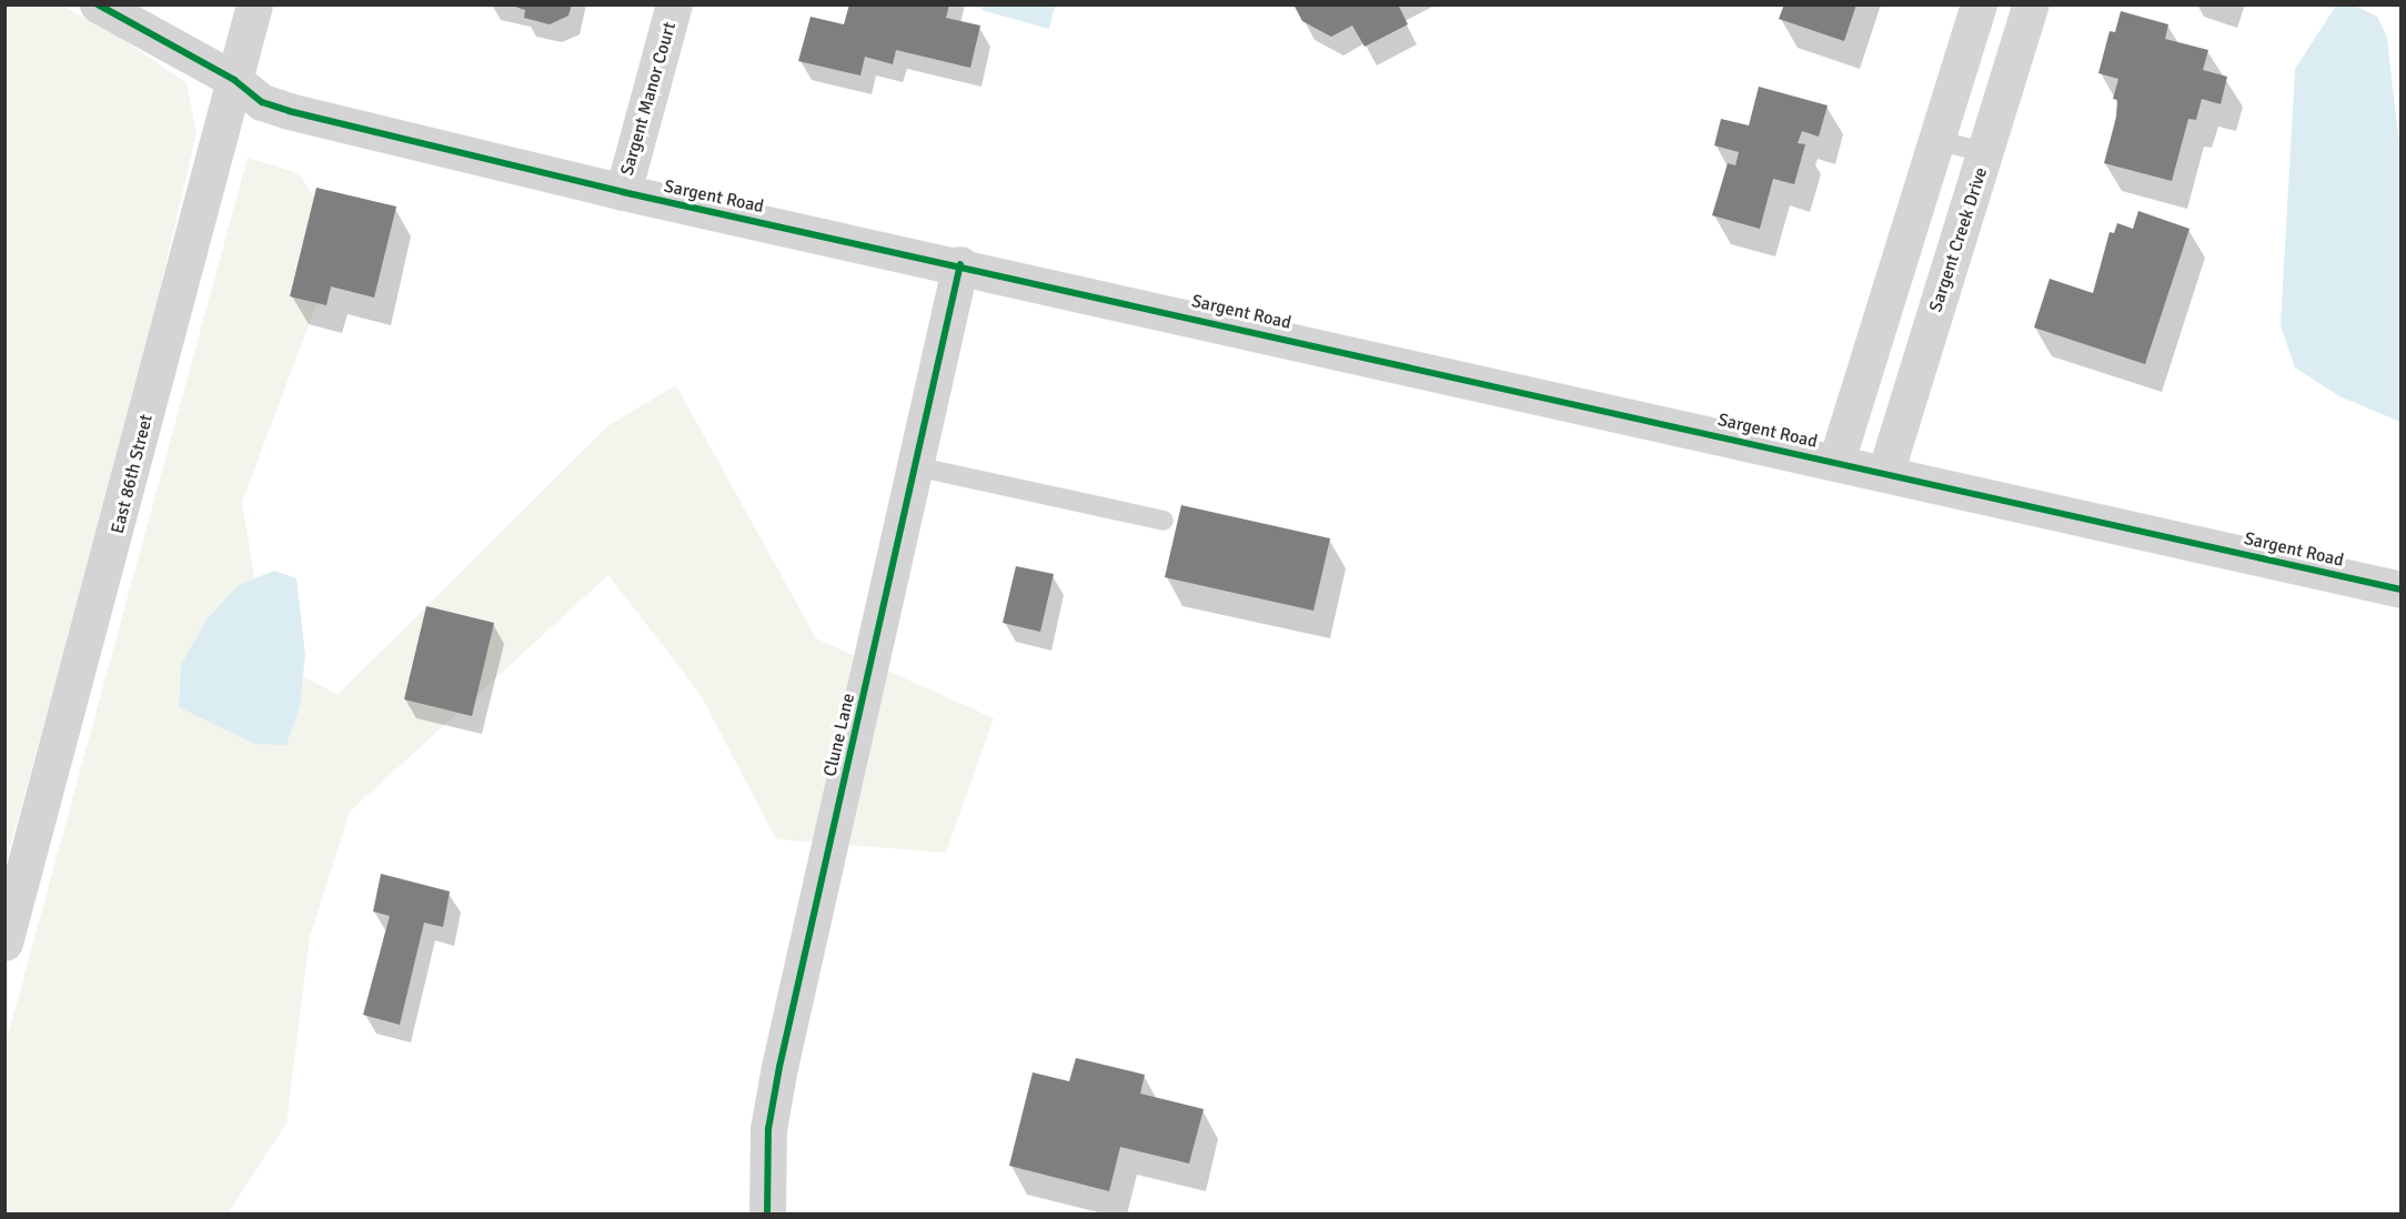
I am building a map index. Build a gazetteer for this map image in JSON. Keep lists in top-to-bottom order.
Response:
{
  "streets": {
    "street": [
      "Sargent Manor Court",
      "Sargent Road",
      "Sargent Creek Drive",
      "East 86th Street",
      "Clune Lane"
    ]
  },
  "crossings": [
    ["Sargent Manor Court", "Sargent Road"],
    ["Sargent Road", "Sargent Creek Drive"],
    ["Sargent Road", "East 86th Street"],
    ["Sargent Road", "Clune Lane"]
  ]
}
